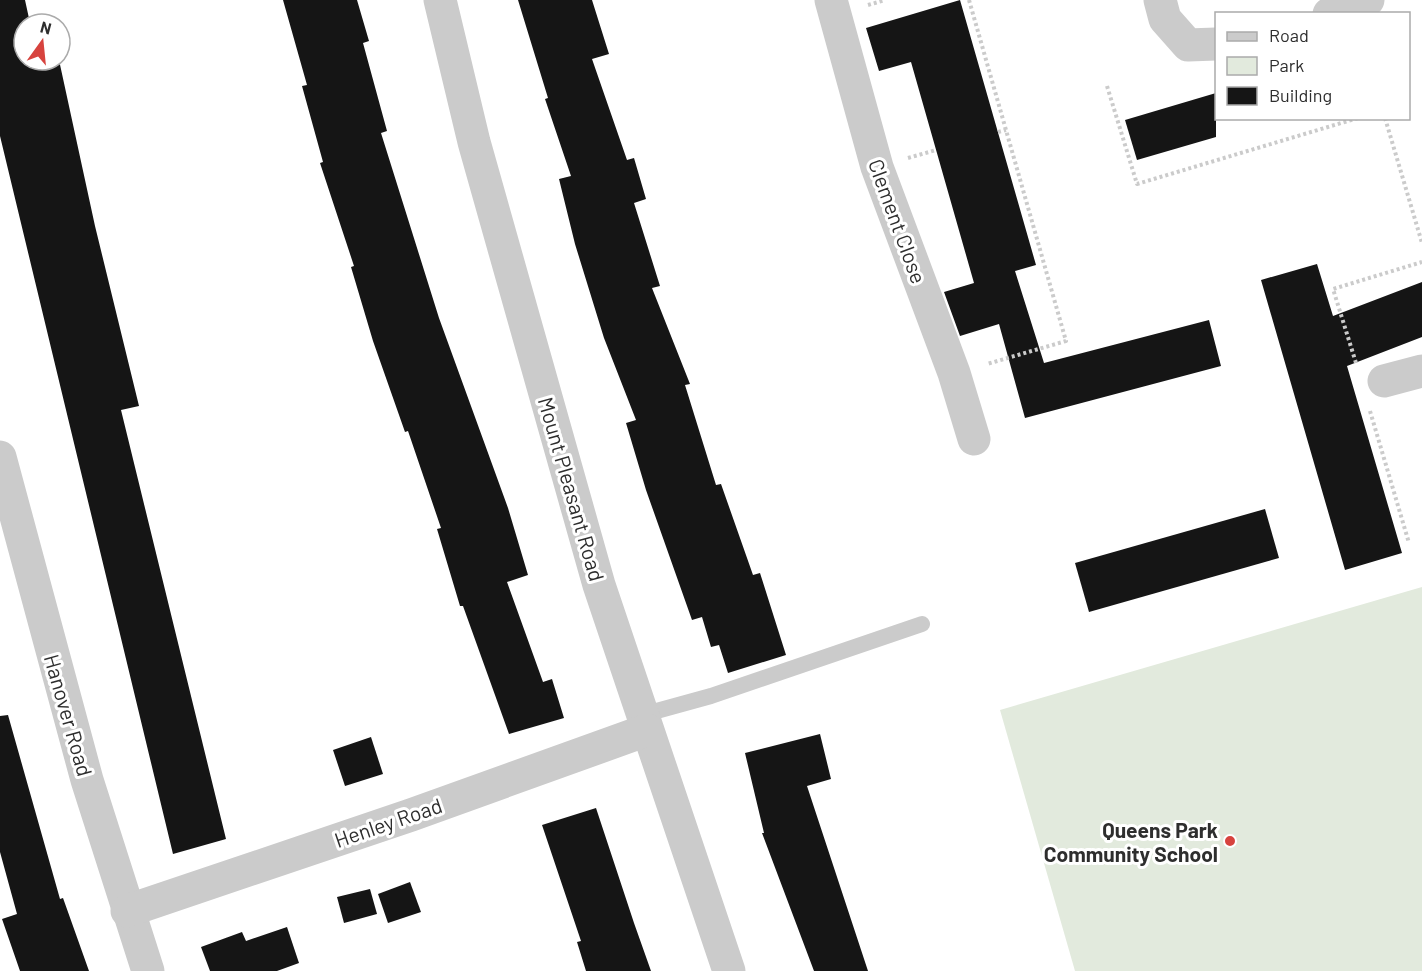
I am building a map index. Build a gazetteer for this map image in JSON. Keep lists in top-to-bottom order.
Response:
{
  "streets": {
    "street": [
      "Clement Close",
      "Mount Pleasant Road",
      "Hanover Road",
      "Henley Road"
    ]
  },
  "crossings": [
    ["Mount Pleasant Road", "Henley Road"],
    ["Hanover Road", "Henley Road"]
  ],
  "places": ["Queens Park Community School"],
  "legend": ["Road", "Park", "Building"],
  "north": "top"
}
